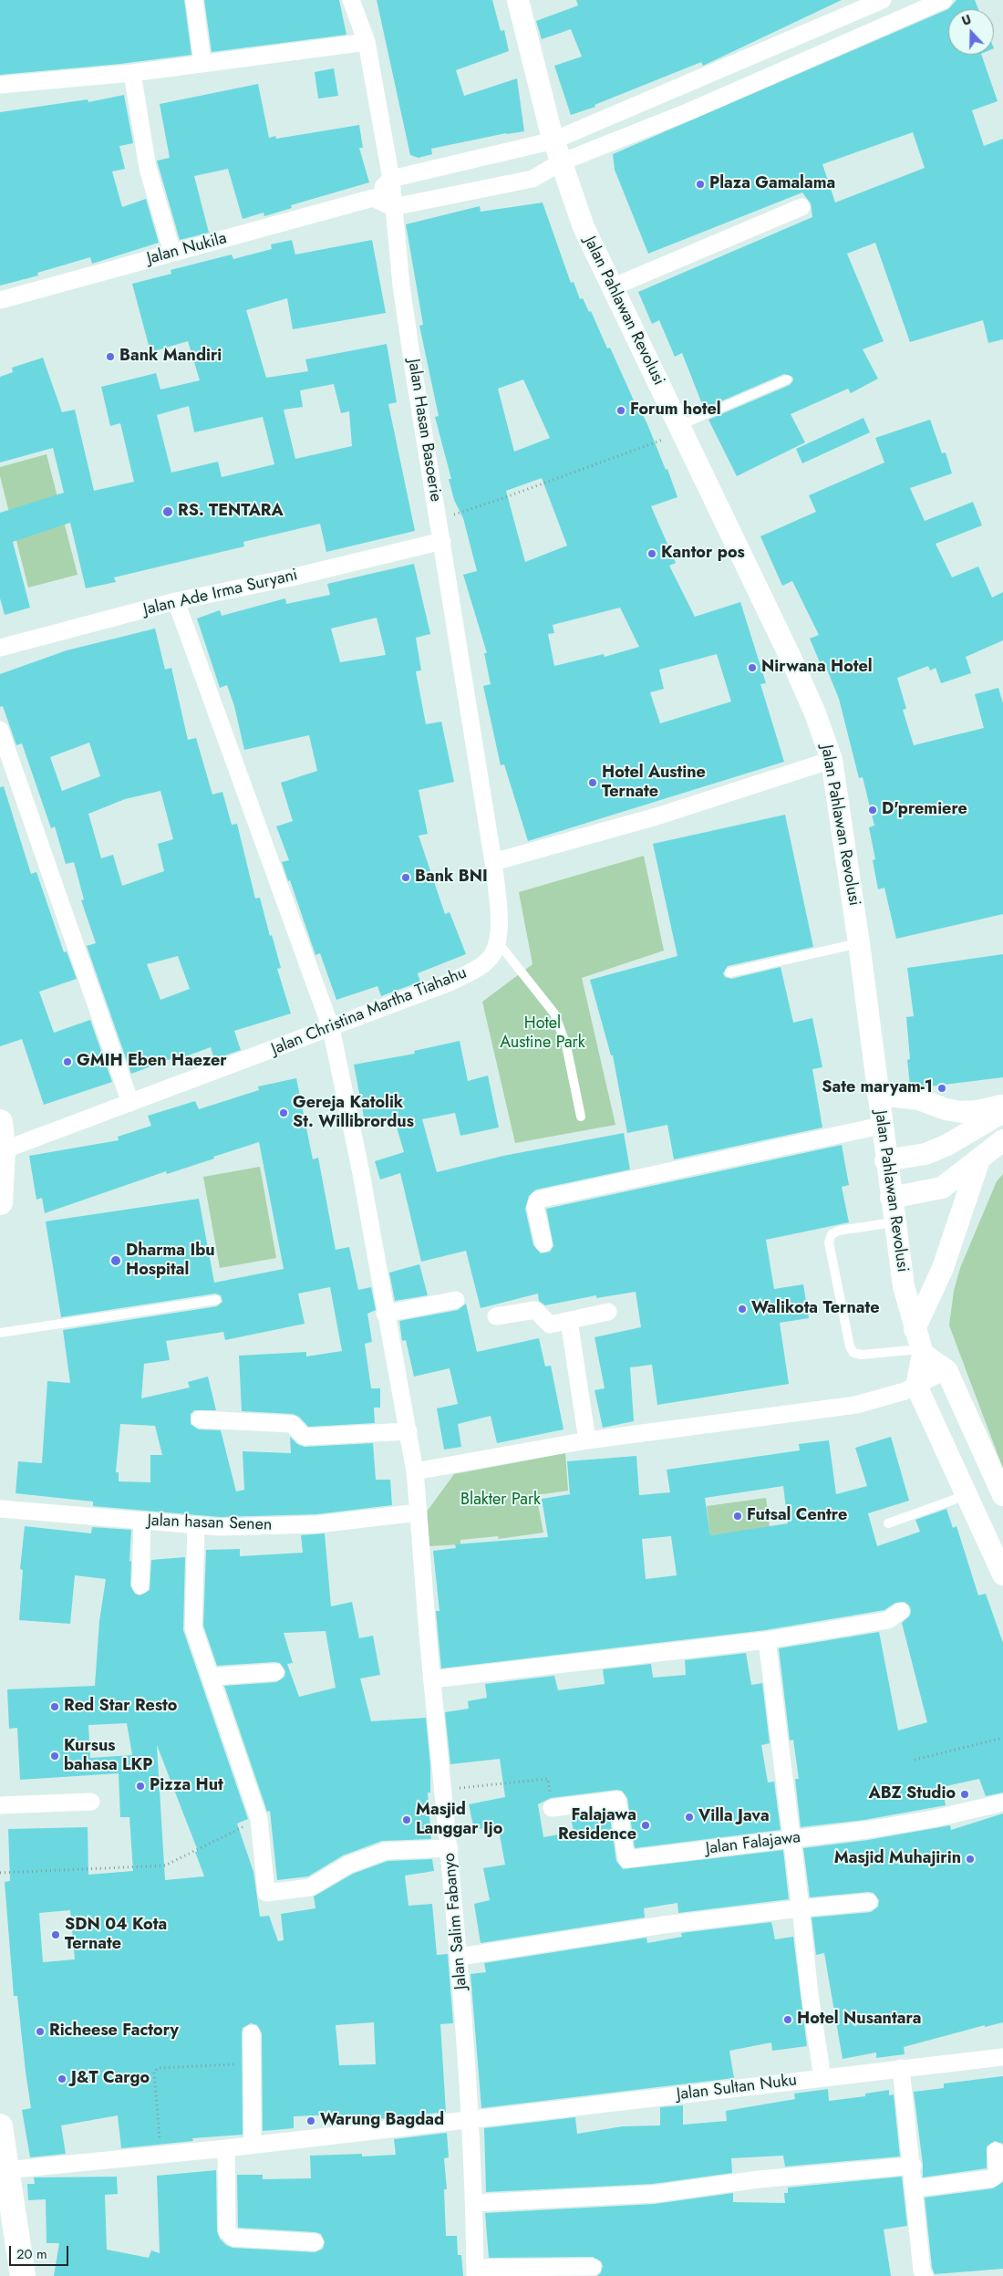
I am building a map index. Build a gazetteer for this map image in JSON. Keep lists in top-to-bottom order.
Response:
{
  "streets": {
    "street": [
      "Jalan Nukila",
      "Jalan Pahlawan Revolusi",
      "Jalan Hasan Basoerie",
      "Jalan Ade Irma Suryani",
      "Jalan Christina Martha Tiahahu",
      "Jalan hasan Senen",
      "Jalan Falajawa",
      "Jalan Salim Fabanyo",
      "Jalan Sultan Nuku"
    ]
  },
  "crossings": [
    ["Jalan Hasan Basoerie", "Jalan Ade Irma Suryani"],
    ["Jalan Ade Irma Suryani", "Jalan Salim Fabanyo"],
    ["Jalan Christina Martha Tiahahu", "Jalan Salim Fabanyo"],
    ["Jalan hasan Senen", "Jalan Salim Fabanyo"],
    ["Jalan Salim Fabanyo", "Jalan Sultan Nuku"]
  ],
  "parks": ["Hotel Austine Park", "Blakter Park"],
  "places": [
    "Plaza Gamalama",
    "Bank Mandiri",
    "Forum hotel",
    "RS. TENTARA",
    "Kantor pos",
    "Nirwana Hotel",
    "Hotel Austine Ternate",
    "D'premiere",
    "Bank BNI",
    "GMIH Eben Haezer",
    "Sate maryam-1",
    "Gereja Katolik St. Willibrordus",
    "Dharma Ibu Hospital",
    "Walikota Ternate",
    "Futsal Centre",
    "Red Star Resto",
    "Kursus bahasa LKP",
    "Pizza Hut",
    "ABZ Studio",
    "Villa Java",
    "Masjid Langgar Ijo",
    "Falajawa Residence",
    "Masjid Muhajirin",
    "SDN 04 Kota Ternate",
    "Hotel Nusantara",
    "Richeese Factory",
    "J&T Cargo",
    "Warung Bagdad"
  ],
  "scale_bar": "20 m",
  "north": "top"
}
